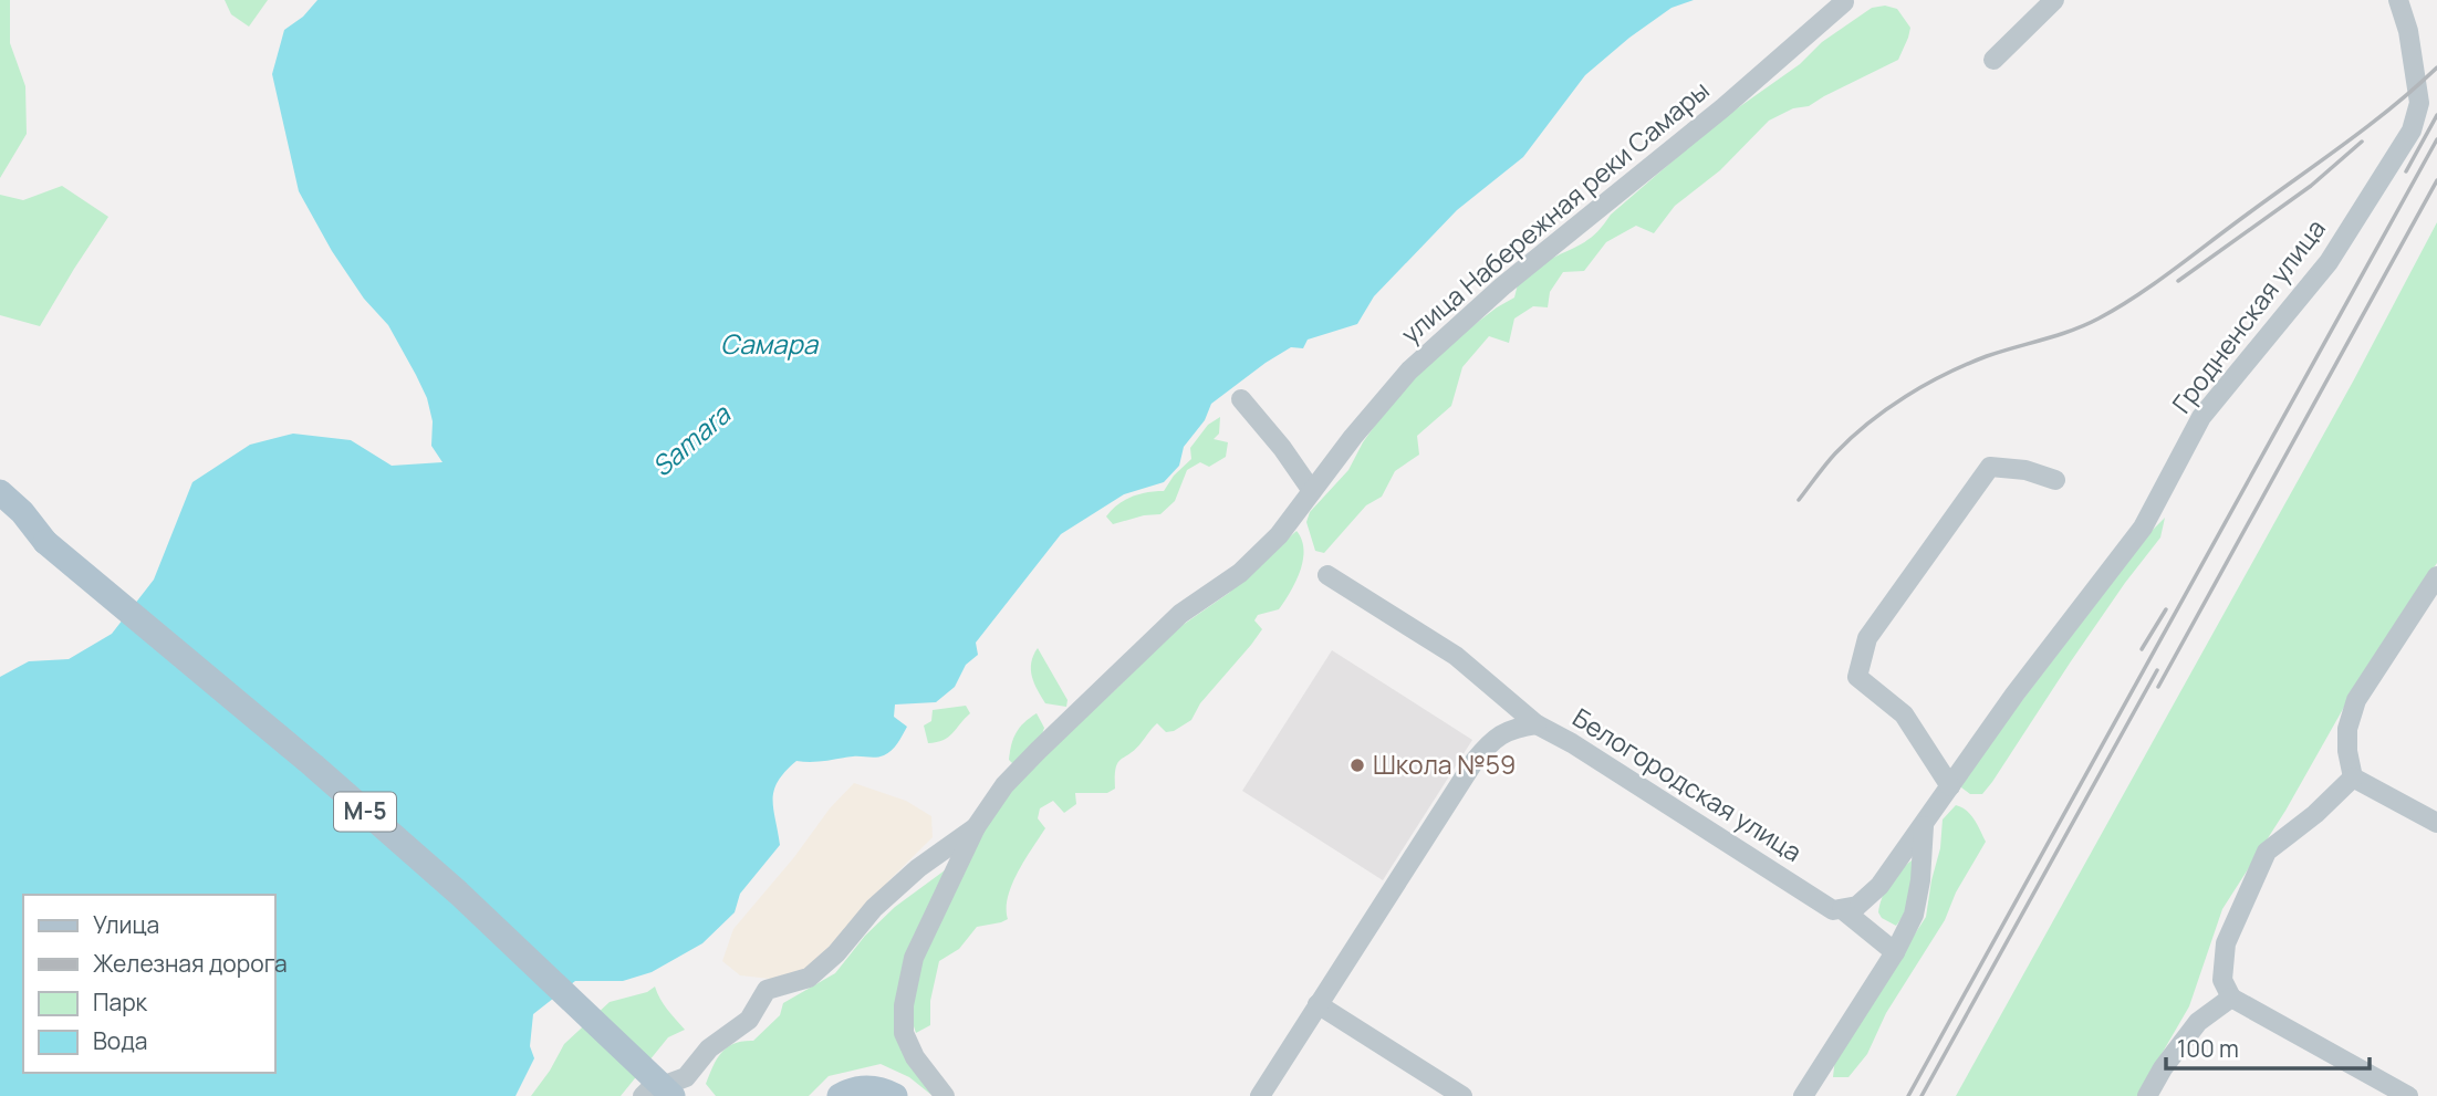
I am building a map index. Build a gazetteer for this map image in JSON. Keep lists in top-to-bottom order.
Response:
{
  "streets": {
    "main road": ["М-5"],
    "street": ["улица Набережная реки Самары", "Гродненская улица", "Белогородская улица"]
  },
  "crossings": [
    ["Гродненская улица", "Белогородская улица"]
  ],
  "water": ["Самара", "Samara"],
  "places": ["Школа №59"],
  "legend": [
    "Улица",
    "Железная дорога",
    "Парк",
    "Вода"
  ],
  "scale_bar": "100 m"
}
